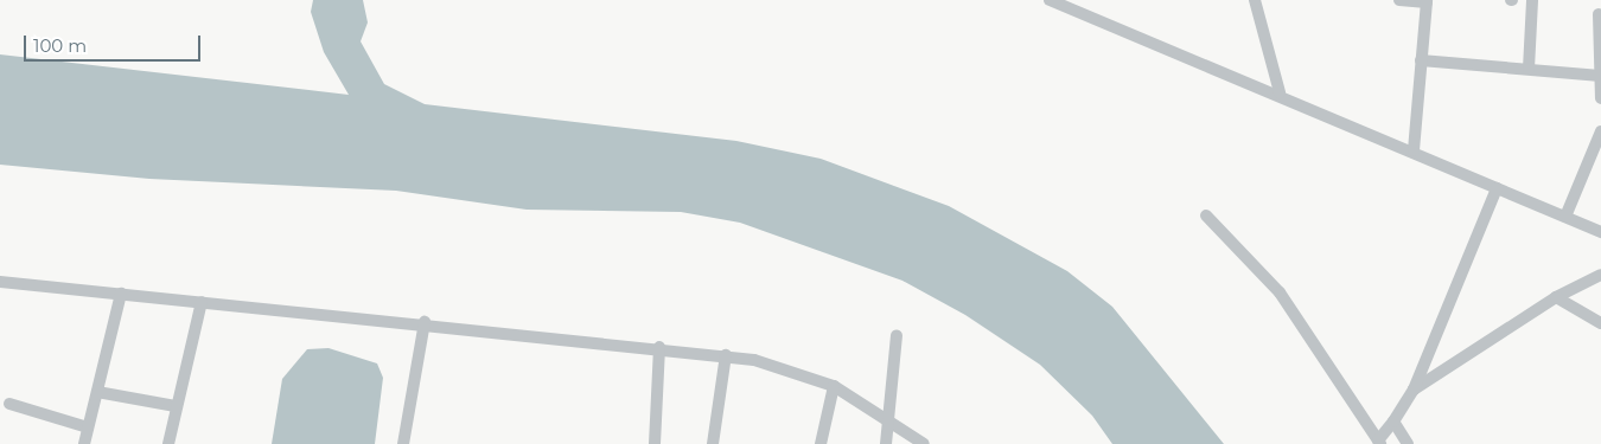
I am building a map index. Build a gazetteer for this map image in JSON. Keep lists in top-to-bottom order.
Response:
{
  "scale_bar": "100 m"
}
